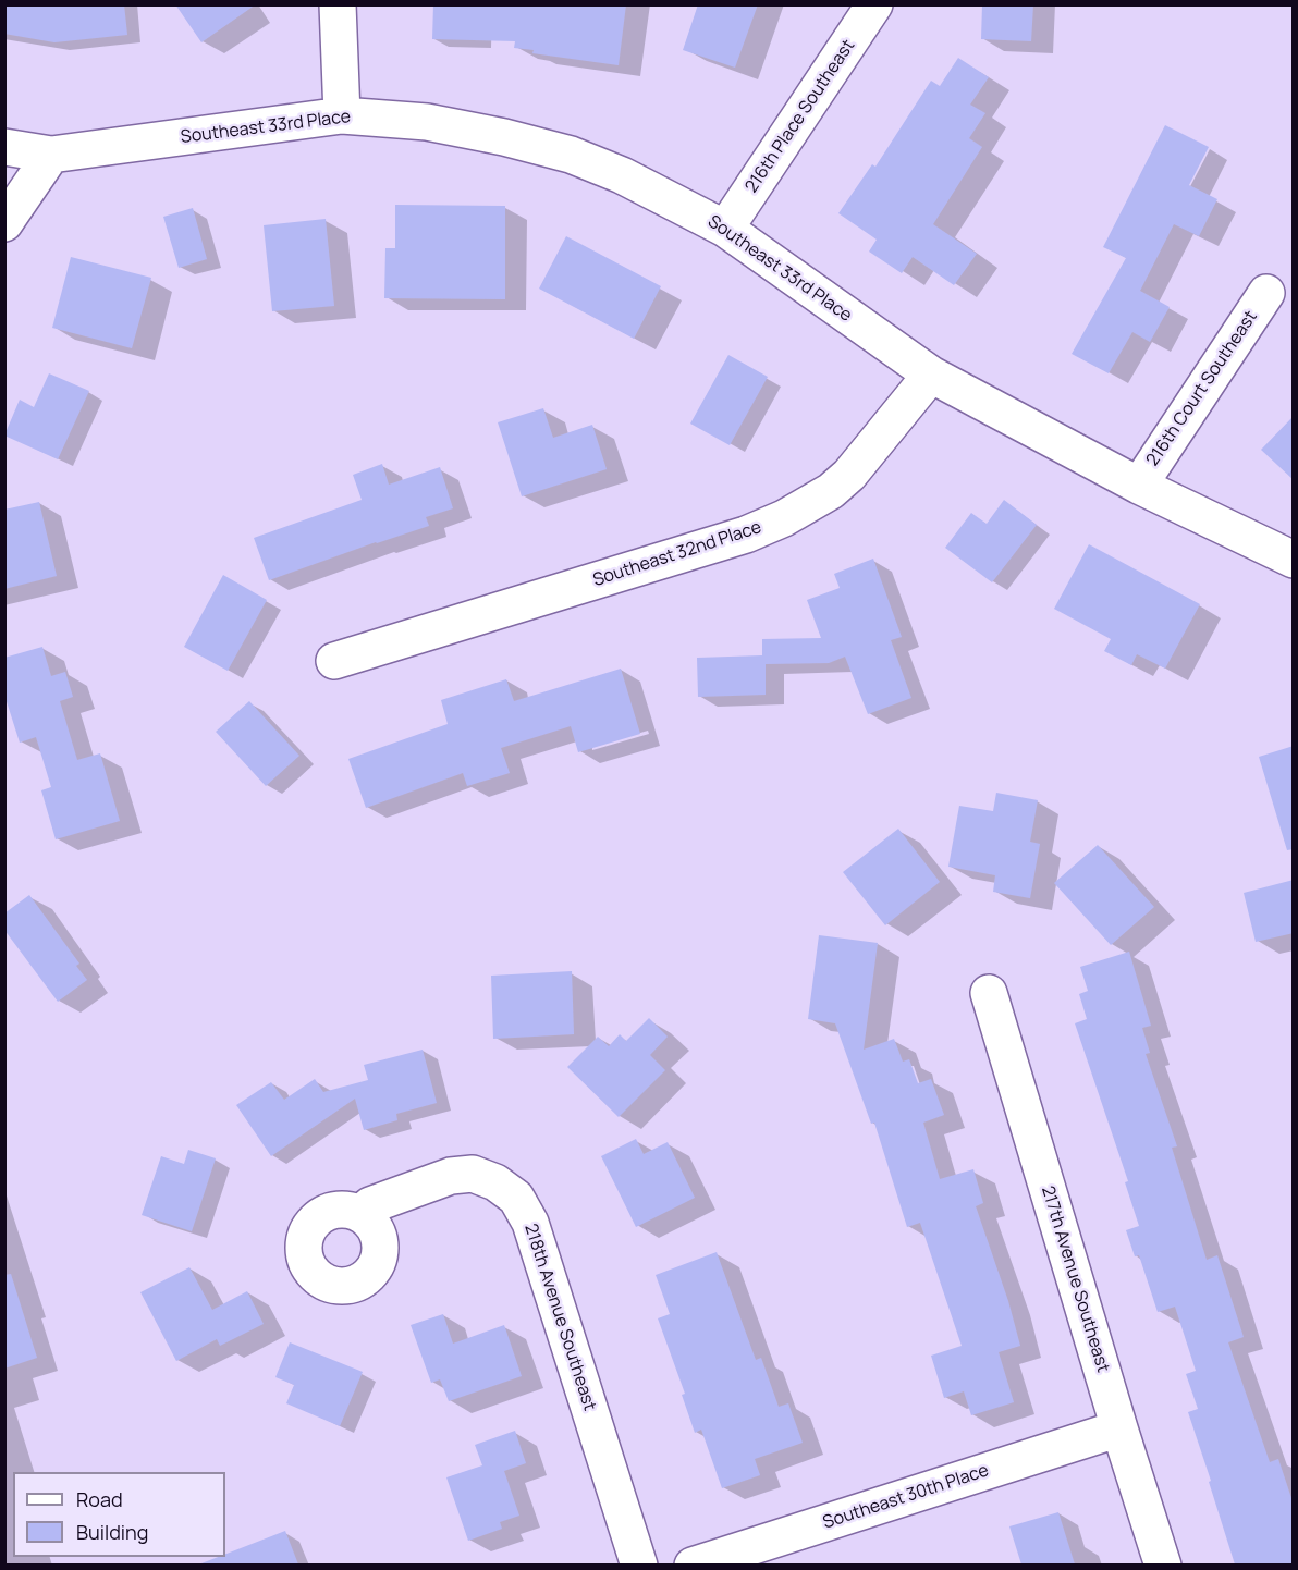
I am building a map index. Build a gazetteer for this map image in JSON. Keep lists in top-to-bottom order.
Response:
{
  "streets": {
    "street": [
      "216th Place Southeast",
      "Southeast 33rd Place",
      "216th Court Southeast",
      "Southeast 32nd Place",
      "217th Avenue Southeast",
      "218th Avenue Southeast",
      "Southeast 30th Place"
    ]
  },
  "crossings": [
    ["216th Place Southeast", "Southeast 33rd Place"],
    ["Southeast 33rd Place", "Southeast 32nd Place"],
    ["217th Avenue Southeast", "Southeast 30th Place"]
  ],
  "legend": ["Road", "Building"]
}
